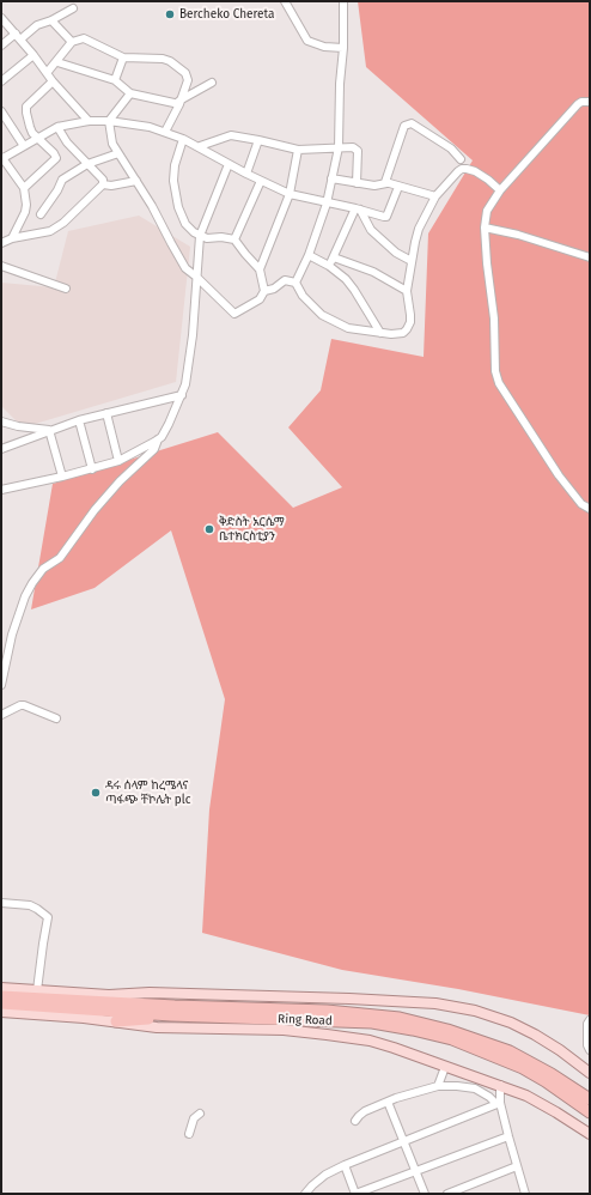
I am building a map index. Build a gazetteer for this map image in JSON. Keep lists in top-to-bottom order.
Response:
{
  "streets": {
    "highway": ["Ring Road"]
  },
  "places": ["Bercheko Chereta", "ቅድስት አርሴማ ቤተክርስቲያን", "ዳሩ ሰላም ከረሜላና ጣፋጭ ቸኮሌት plc"]
}
